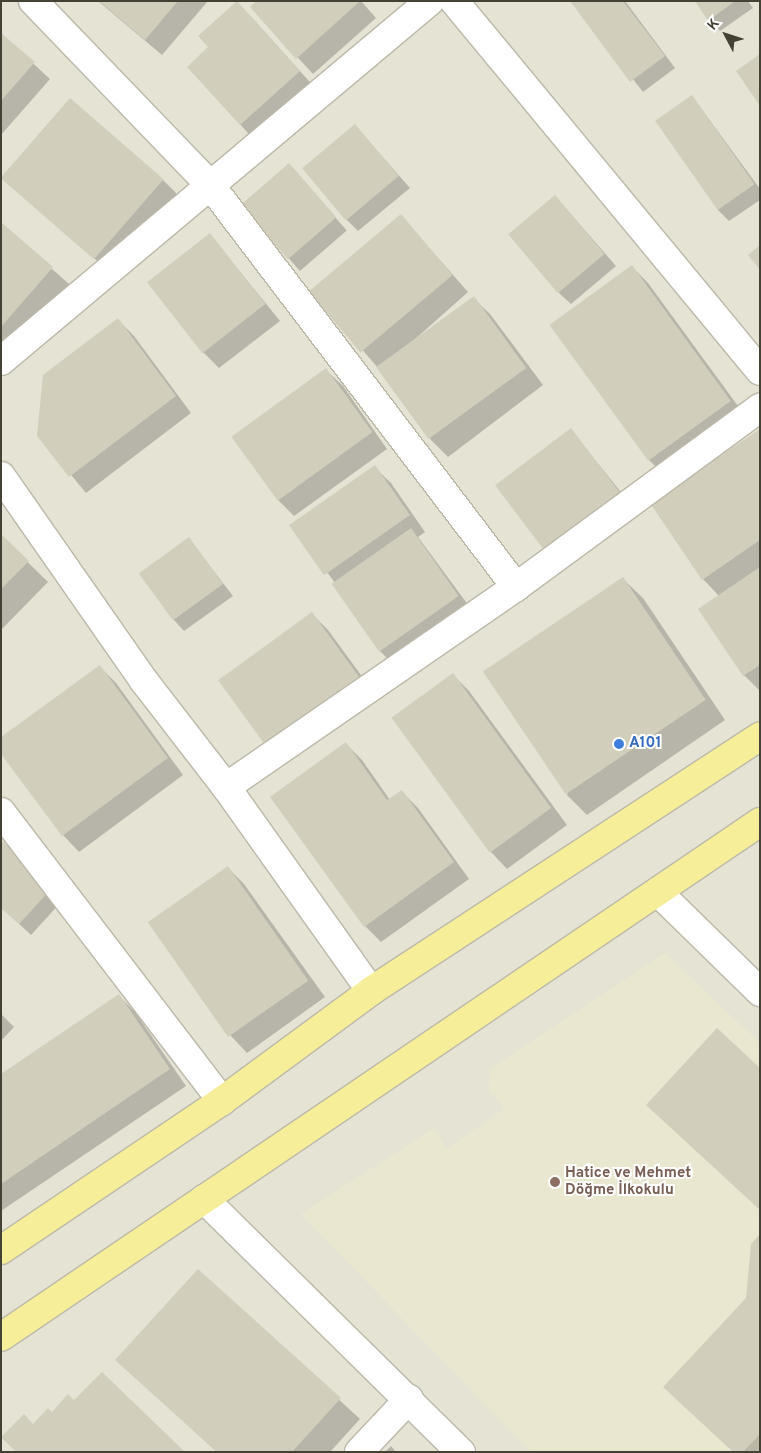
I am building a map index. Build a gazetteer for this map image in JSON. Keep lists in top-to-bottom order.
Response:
{
  "places": ["A101", "Hatice ve Mehmet Döğme İlkokulu"],
  "north": "top left"
}
